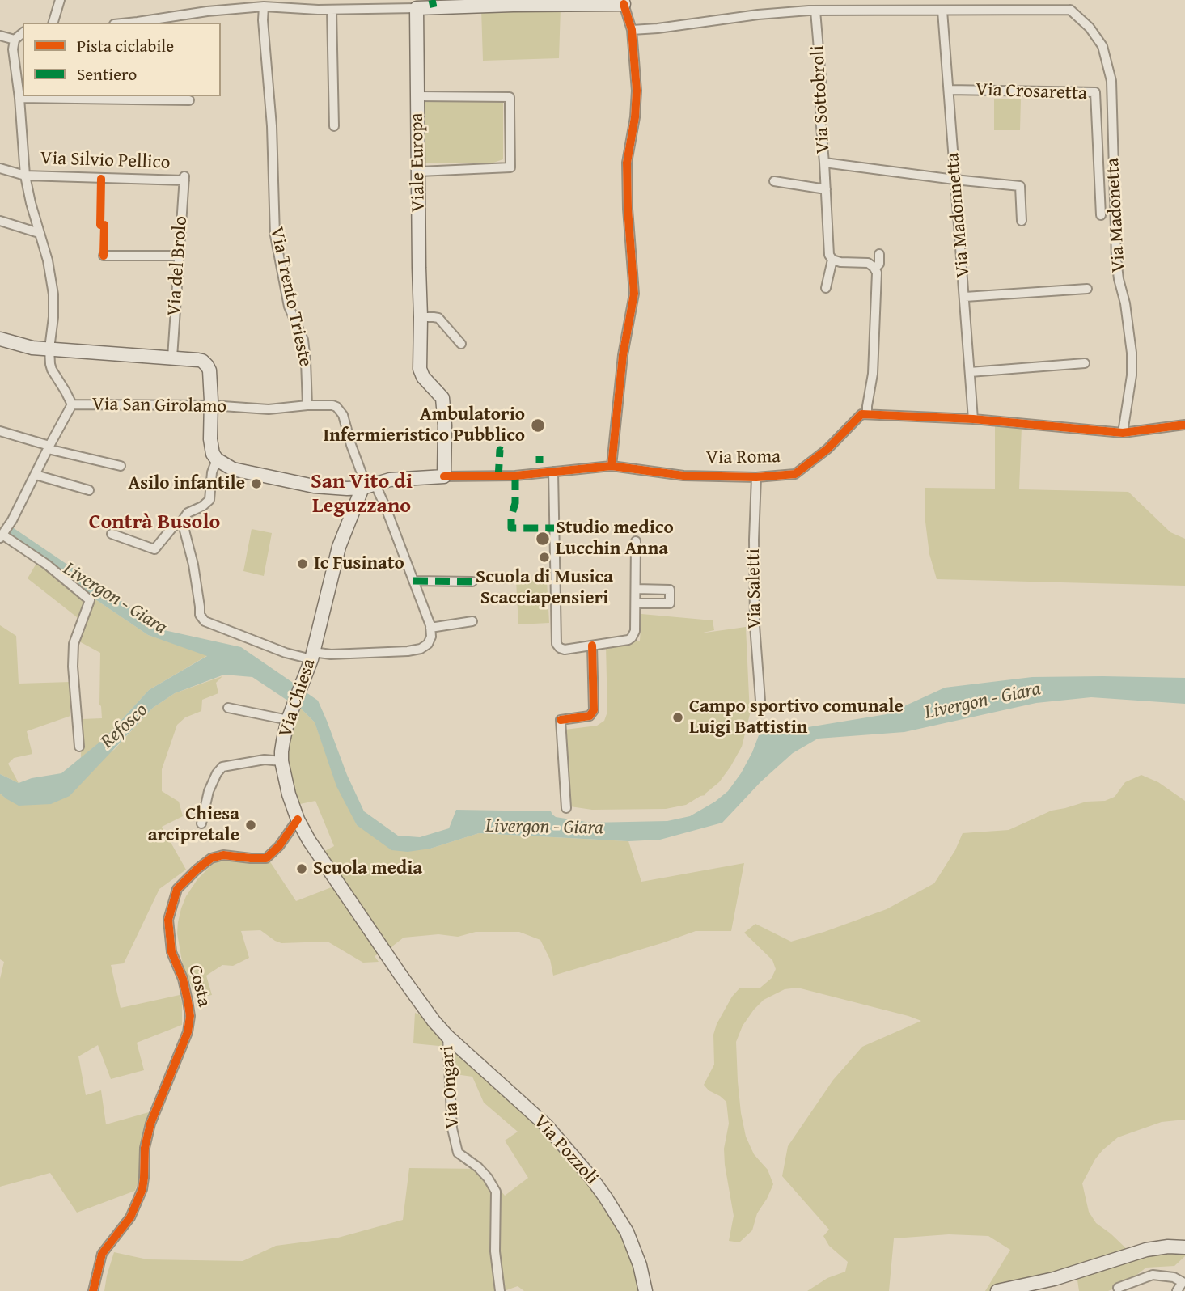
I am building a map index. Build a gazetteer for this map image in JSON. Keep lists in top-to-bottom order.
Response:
{
  "streets": {
    "main road": [
      "Viale Europa",
      "Via Roma",
      "Via Chiesa",
      "Via Pozzoli"
    ],
    "street": [
      "Via Crosaretta",
      "Via Sottobroli",
      "Via Silvio Pellico",
      "Via Madonnetta",
      "Via Madonetta",
      "Via del Brolo",
      "Via Trento Trieste",
      "Via San Girolamo",
      "Via Saletti",
      "Costa",
      "Via Ongari"
    ]
  },
  "crossings": [
    ["Via Crosaretta", "Via Madonnetta"],
    ["Via Silvio Pellico", "Via del Brolo"],
    ["Via Silvio Pellico", "Via San Girolamo"],
    ["Viale Europa", "Via Roma"],
    ["Via Trento Trieste", "Via San Girolamo"],
    ["Via Roma", "Via Saletti"],
    ["Via Roma", "Via Chiesa"],
    ["Via Chiesa", "Costa"],
    ["Via Chiesa", "Via Ongari"],
    ["Via Chiesa", "Via Pozzoli"],
    ["Via Ongari", "Via Pozzoli"]
  ],
  "districts": ["San Vito di Leguzzano", "Contrà Busolo"],
  "water": ["Livergon - Giara", "Refosco"],
  "places": [
    "Ambulatorio Infermieristico Pubblico",
    "Asilo infantile",
    "Studio medico Lucchin Anna",
    "Scuola di Musica Scacciapensieri",
    "Ic Fusinato",
    "Campo sportivo comunale Luigi Battistin",
    "Chiesa arcipretale",
    "Scuola media"
  ],
  "legend": ["Pista ciclabile", "Sentiero"]
}
